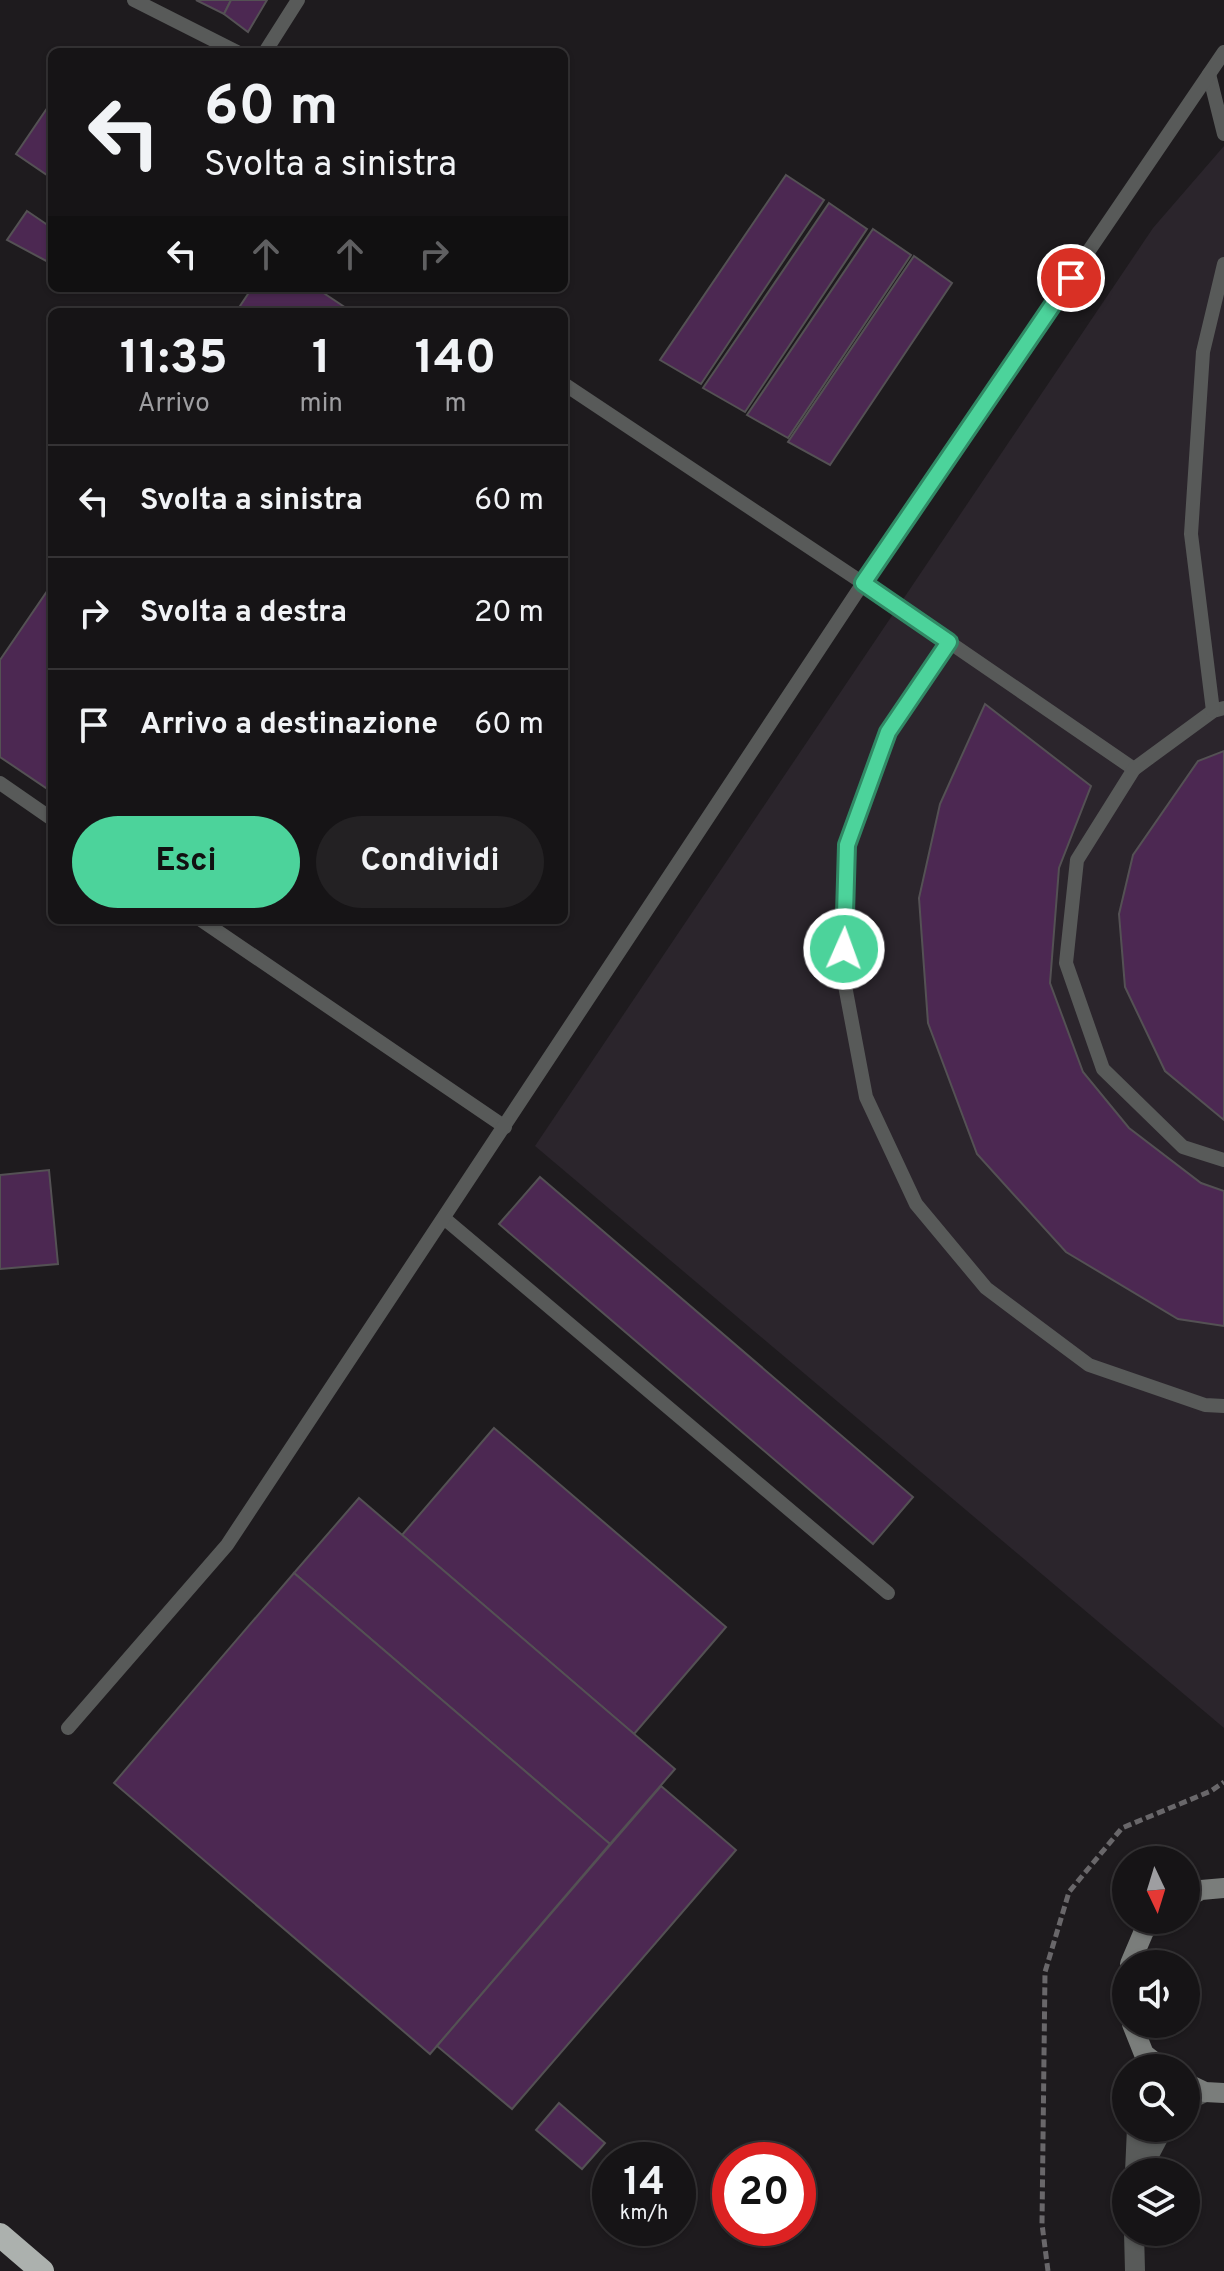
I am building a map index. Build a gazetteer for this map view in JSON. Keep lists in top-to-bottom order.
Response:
{
  "north": "bottom",
  "page": {
    "turn": ["60 m", "Svolta a sinistra"],
    "eta": [
      "11:35",
      "Arrivo",
      "1",
      "min",
      "140",
      "m"
    ],
    "list": [
      {
        "name": "Svolta a sinistra",
        "value": "60 m"
      },
      {
        "name": "Svolta a destra",
        "value": "20 m"
      },
      {
        "name": "Arrivo a destinazione",
        "value": "60 m"
      }
    ],
    "buttons": ["Esci", "Condividi"],
    "speed": "14 km/h",
    "limit": "20"
  }
}
